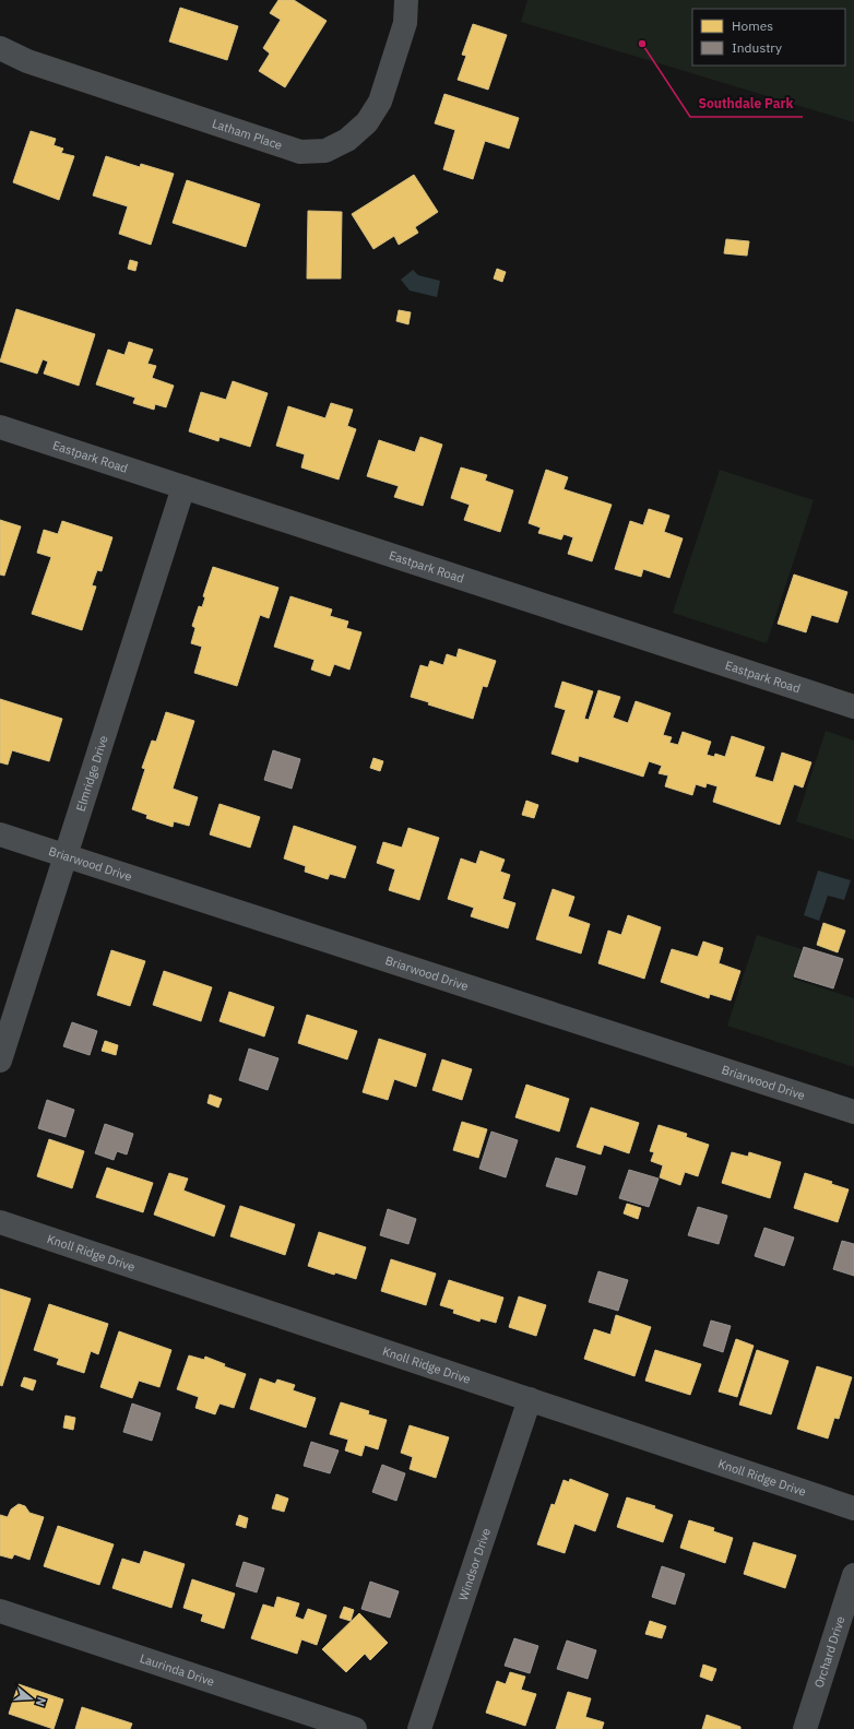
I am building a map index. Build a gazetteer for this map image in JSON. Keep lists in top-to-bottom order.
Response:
{
  "streets": {
    "street": [
      "Latham Place",
      "Eastpark Road",
      "Elmridge Drive",
      "Briarwood Drive",
      "Knoll Ridge Drive",
      "Windsor Drive",
      "Orchard Drive",
      "Laurinda Drive"
    ]
  },
  "crossings": [
    ["Eastpark Road", "Elmridge Drive"],
    ["Elmridge Drive", "Briarwood Drive"],
    ["Knoll Ridge Drive", "Windsor Drive"]
  ],
  "places": ["Southdale Park"],
  "legend": ["Homes", "Industry"],
  "north": "right"
}
